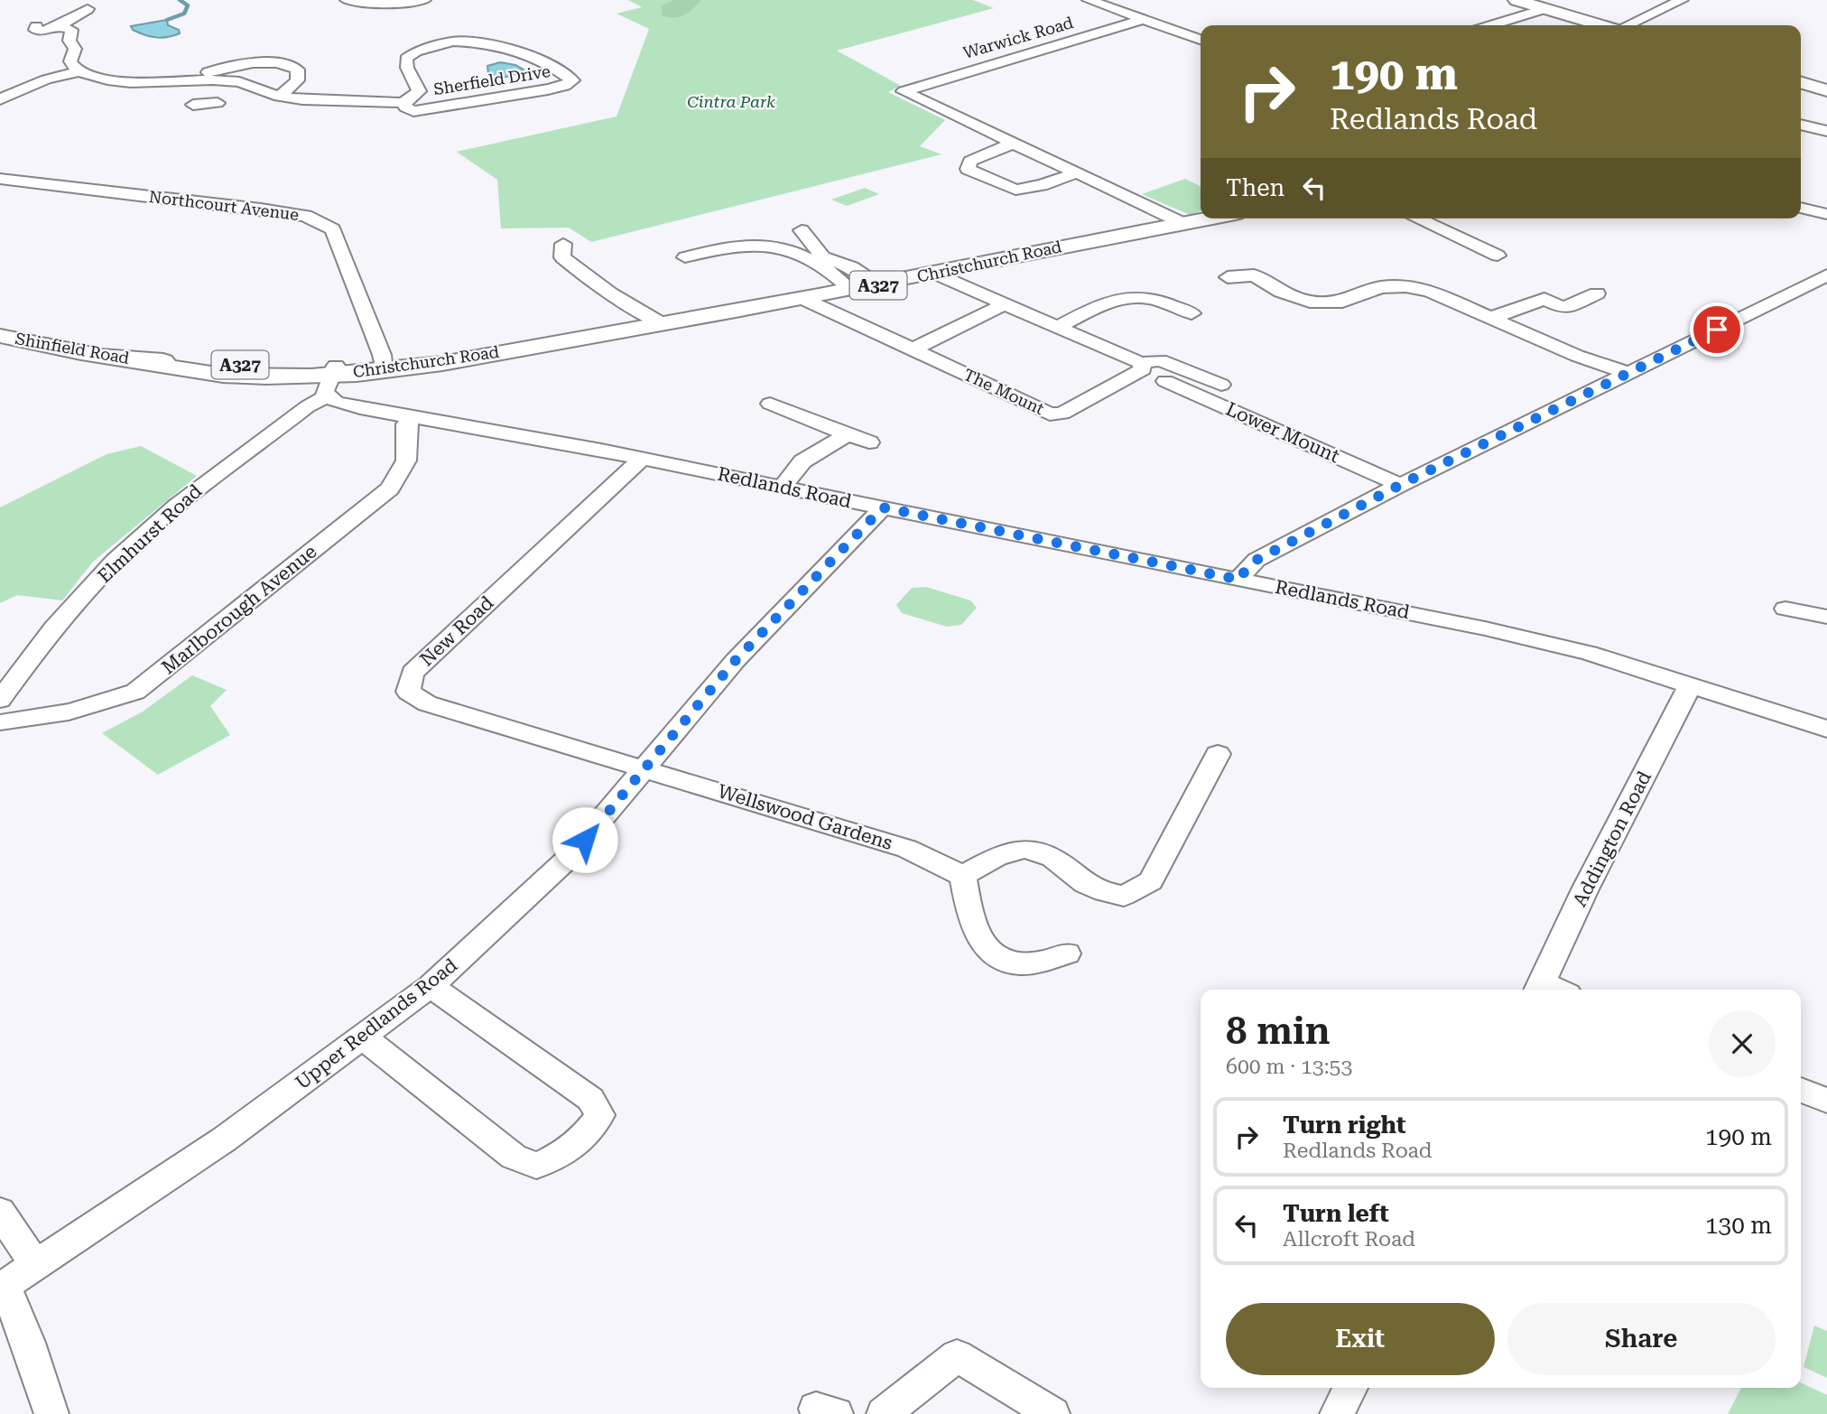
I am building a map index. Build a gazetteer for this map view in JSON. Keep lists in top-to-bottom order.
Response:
{
  "streets": {
    "main road": ["Christchurch Road", "A327", "Shinfield Road"],
    "street": [
      "Warwick Road",
      "Sherfield Drive",
      "Northcourt Avenue",
      "The Mount",
      "Lower Mount",
      "Redlands Road",
      "Elmhurst Road",
      "Marlborough Avenue",
      "New Road",
      "Wellswood Gardens",
      "Addington Road",
      "Upper Redlands Road"
    ]
  },
  "crossings": [
    ["Northcourt Avenue", "Christchurch Road"],
    ["Christchurch Road", "Shinfield Road"],
    ["Christchurch Road", "The Mount"],
    ["Redlands Road", "Elmhurst Road"],
    ["Redlands Road", "Marlborough Avenue"],
    ["Redlands Road", "New Road"],
    ["Redlands Road", "Addington Road"],
    ["Redlands Road", "Upper Redlands Road"],
    ["New Road", "Wellswood Gardens"],
    ["New Road", "Upper Redlands Road"],
    ["Wellswood Gardens", "Upper Redlands Road"]
  ],
  "parks": ["Cintra Park"],
  "page": {
    "turn": ["190 m", "Redlands Road"],
    "then": "Then",
    "heading": ["8 min", "600 m · 13:53"],
    "list": [
      {
        "name": "Turn right",
        "note": "Redlands Road",
        "value": "190 m"
      },
      {
        "name": "Turn left",
        "note": "Allcroft Road",
        "value": "130 m"
      }
    ],
    "buttons": ["Exit", "Share"]
  }
}
